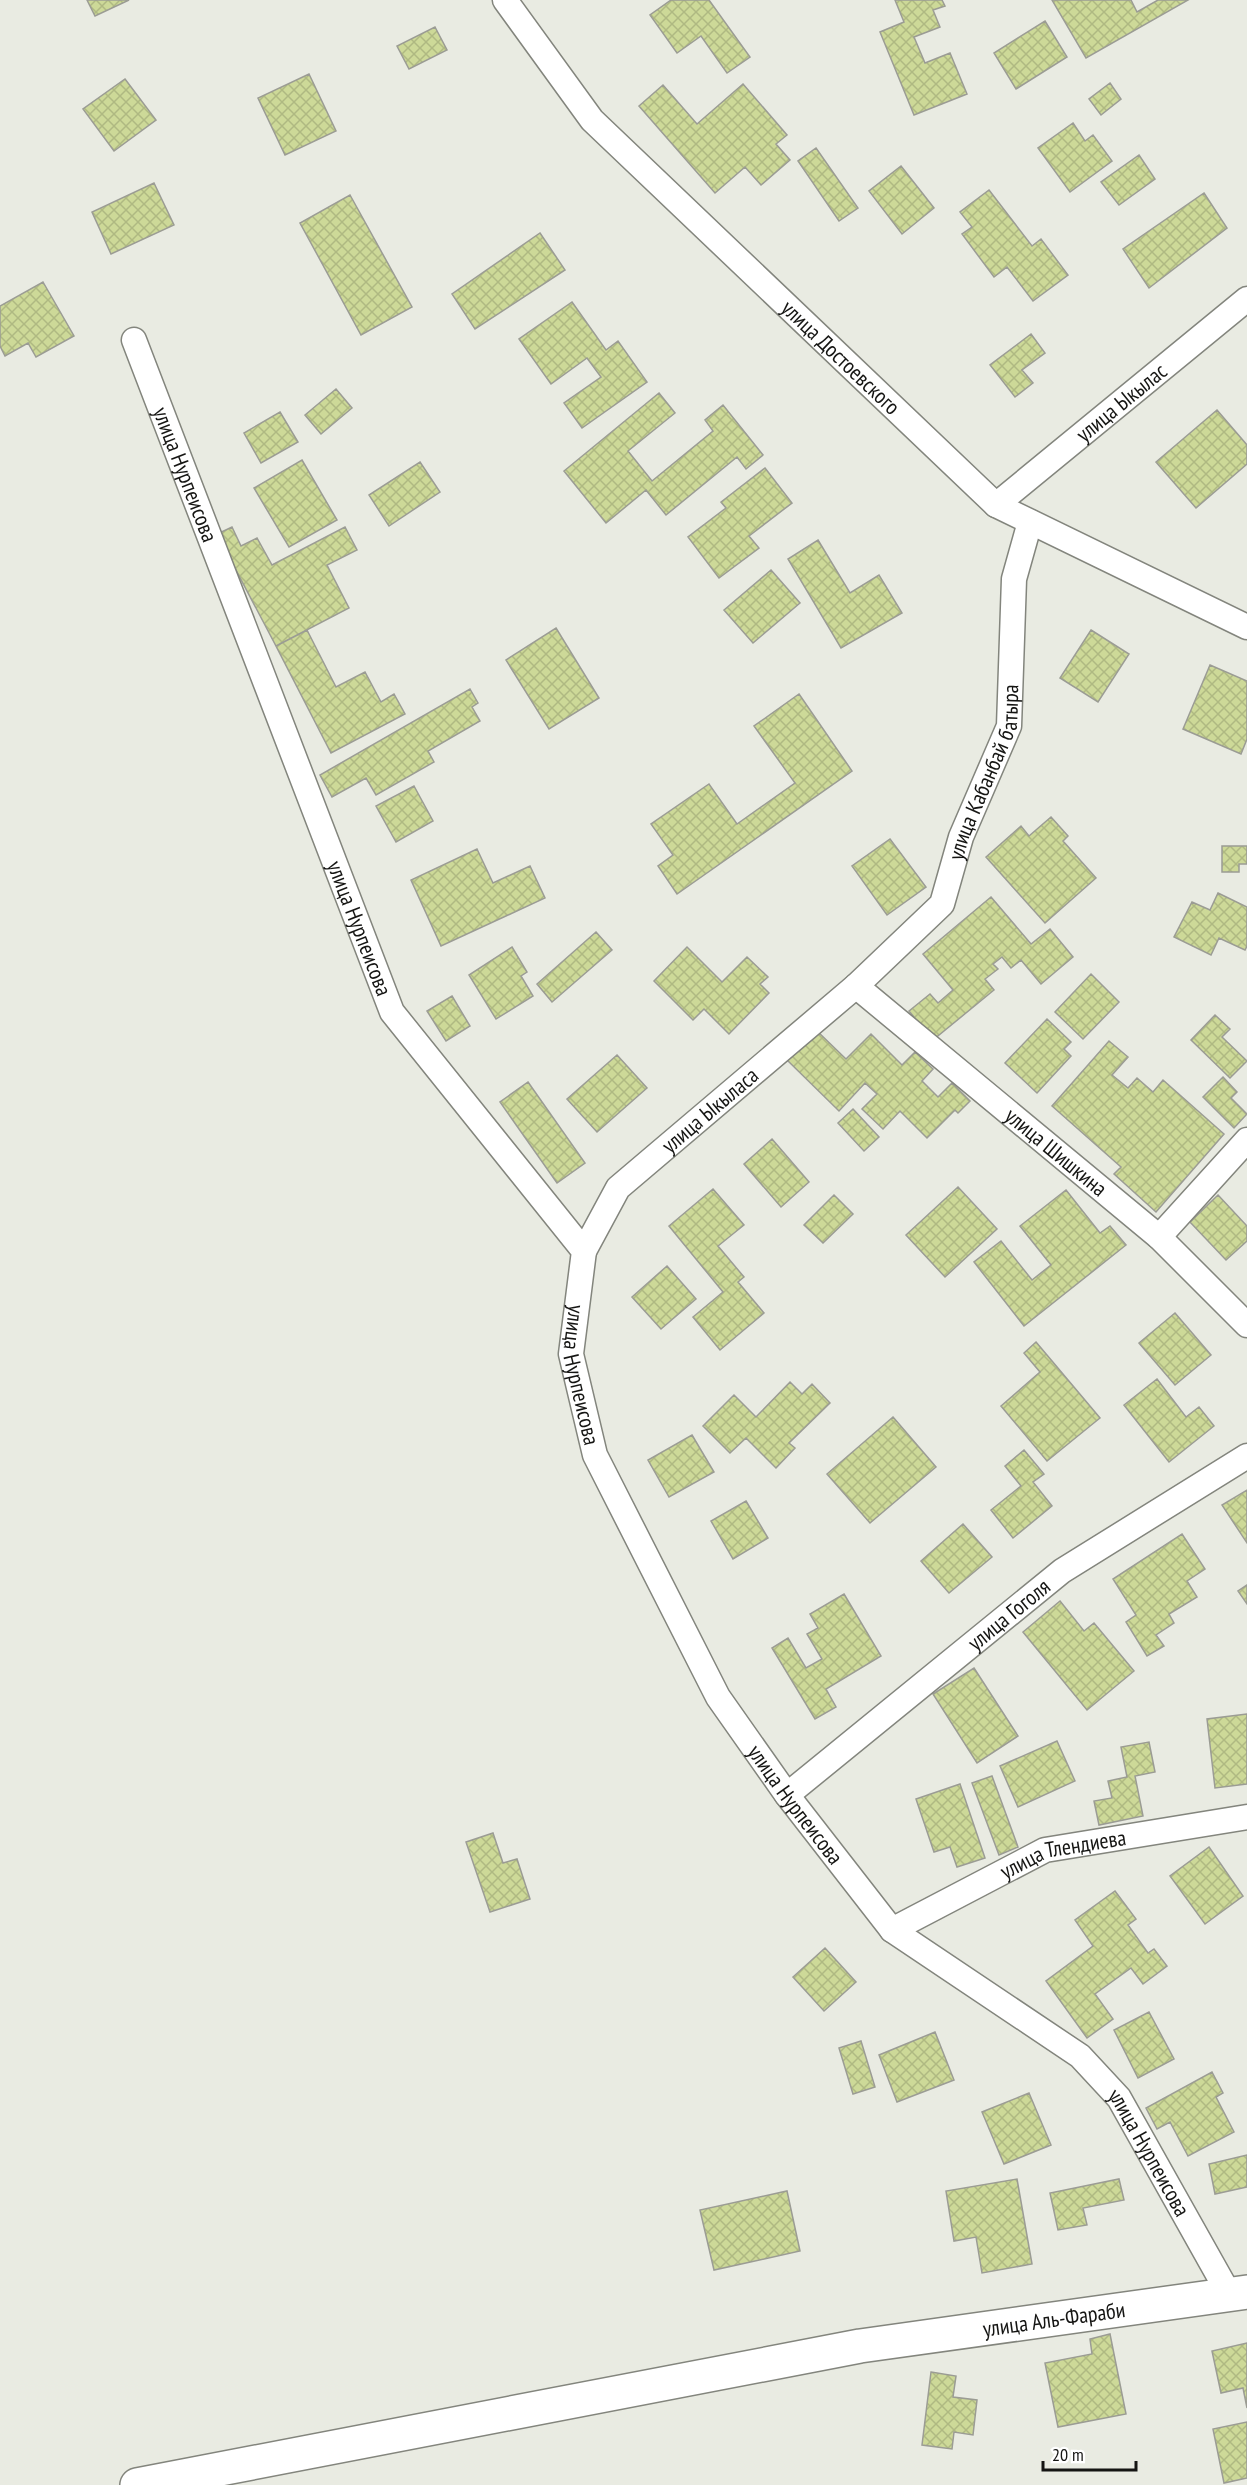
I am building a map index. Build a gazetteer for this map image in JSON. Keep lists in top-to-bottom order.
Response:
{
  "streets": {
    "main road": ["улица Аль-Фараби"],
    "street": [
      "улица Достоевского",
      "улица Ыкылас",
      "улица Нурпеисова",
      "улица Кабанбай батыра",
      "улица Ыкыласа",
      "улица Шишкина",
      "улица Гоголя",
      "улица Тлендиева"
    ]
  },
  "crossings": [
    ["улица Достоевского", "улица Ыкылас"],
    ["улица Достоевского", "улица Кабанбай батыра"],
    ["улица Нурпеисова", "улица Ыкыласа"],
    ["улица Нурпеисова", "улица Гоголя"],
    ["улица Нурпеисова", "улица Тлендиева"],
    ["улица Нурпеисова", "улица Аль-Фараби"],
    ["улица Кабанбай батыра", "улица Ыкыласа"],
    ["улица Кабанбай батыра", "улица Шишкина"],
    ["улица Ыкыласа", "улица Шишкина"]
  ],
  "scale_bar": "20 m"
}
